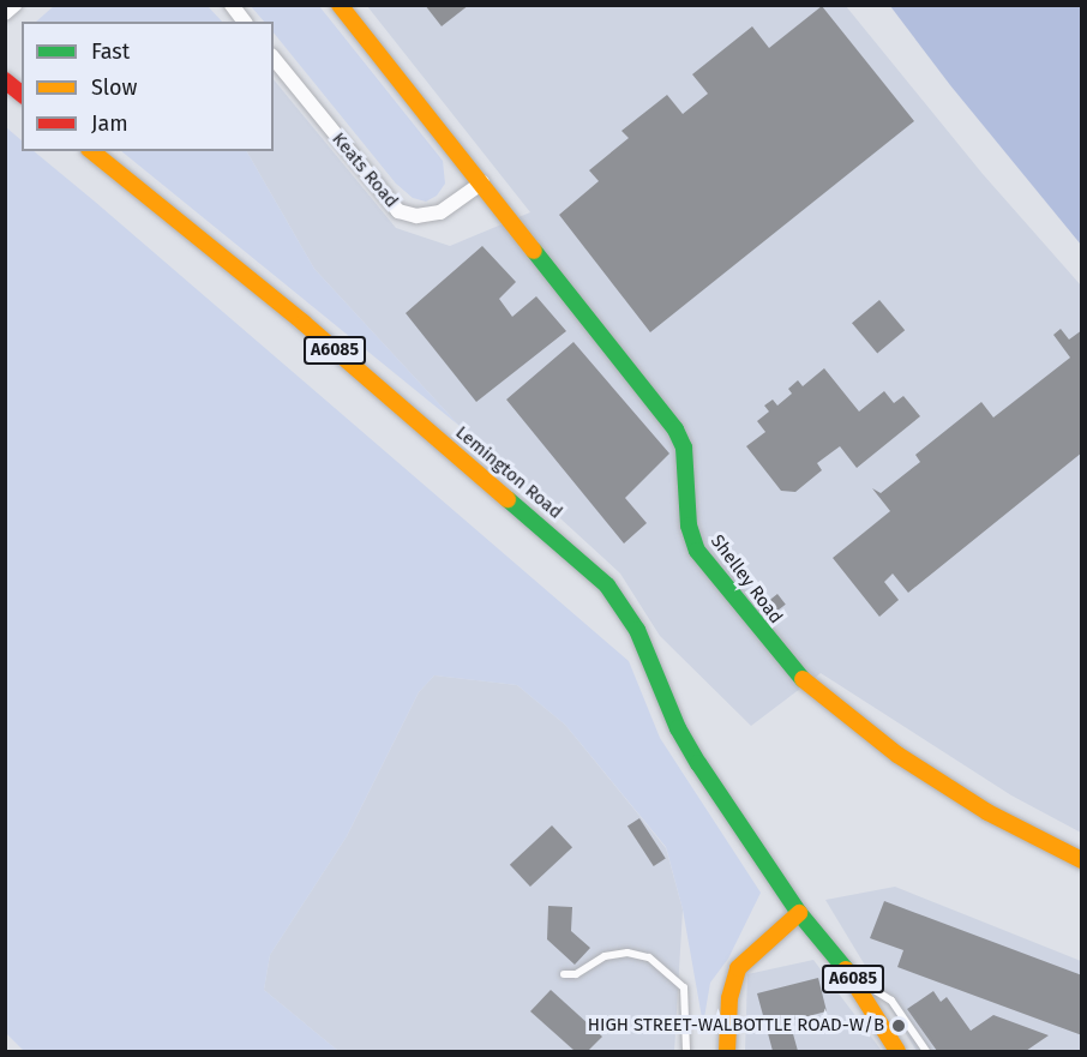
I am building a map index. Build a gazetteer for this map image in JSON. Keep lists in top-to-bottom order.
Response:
{
  "streets": {
    "street": [
      "Keats Road",
      "A6085",
      "Lemington Road",
      "Shelley Road"
    ]
  },
  "crossings": [
    ["Keats Road", "Shelley Road"],
    ["A6085", "Lemington Road"]
  ],
  "places": ["HIGH STREET-WALBOTTLE ROAD-W/B"],
  "legend": ["Fast", "Slow", "Jam"]
}
